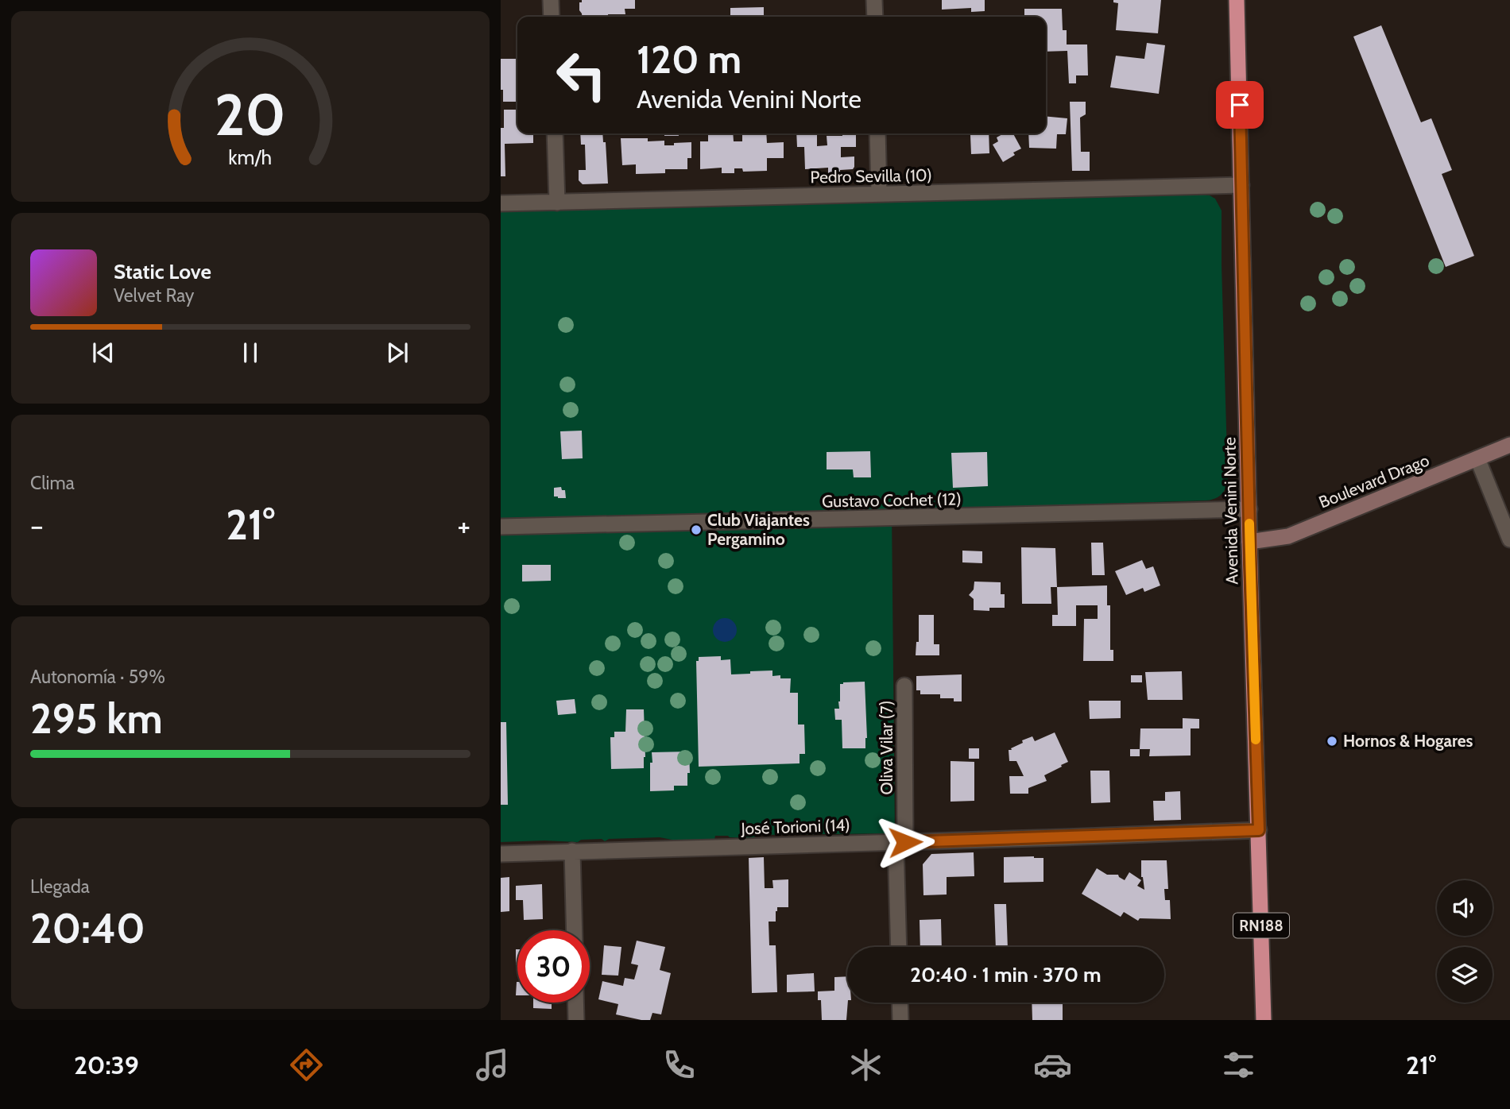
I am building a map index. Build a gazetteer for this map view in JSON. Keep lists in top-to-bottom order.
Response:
{
  "streets": {
    "highway": ["Avenida Venini Norte", "RN188"],
    "main road": ["Boulevard Drago"],
    "street": [
      "Pedro Sevilla (10)",
      "Gustavo Cochet (12)",
      "Oliva Vilar (7)",
      "José Torioni (14)"
    ]
  },
  "crossings": [
    ["Pedro Sevilla (10)", "Avenida Venini Norte"],
    ["Boulevard Drago", "Avenida Venini Norte"],
    ["Gustavo Cochet (12)", "Avenida Venini Norte"],
    ["Avenida Venini Norte", "José Torioni (14)"],
    ["Oliva Vilar (7)", "José Torioni (14)"]
  ],
  "places": ["Club Viajantes Pergamino", "Hornos & Hogares"],
  "page": {
    "turn": ["120 m", "Avenida Venini Norte"],
    "song": ["Static Love", "Velvet Ray"],
    "tile": [
      "Clima",
      ["Autonomía · 59%", "295 km"],
      ["Llegada", "20:40"]
    ],
    "heat": ["−", "21°", "+"],
    "limit": "30",
    "trip": "20:40 · 1 min · 370 m",
    "tabs": ["20:39", "21°"],
    "gauge": ["20", "km/h"]
  }
}
